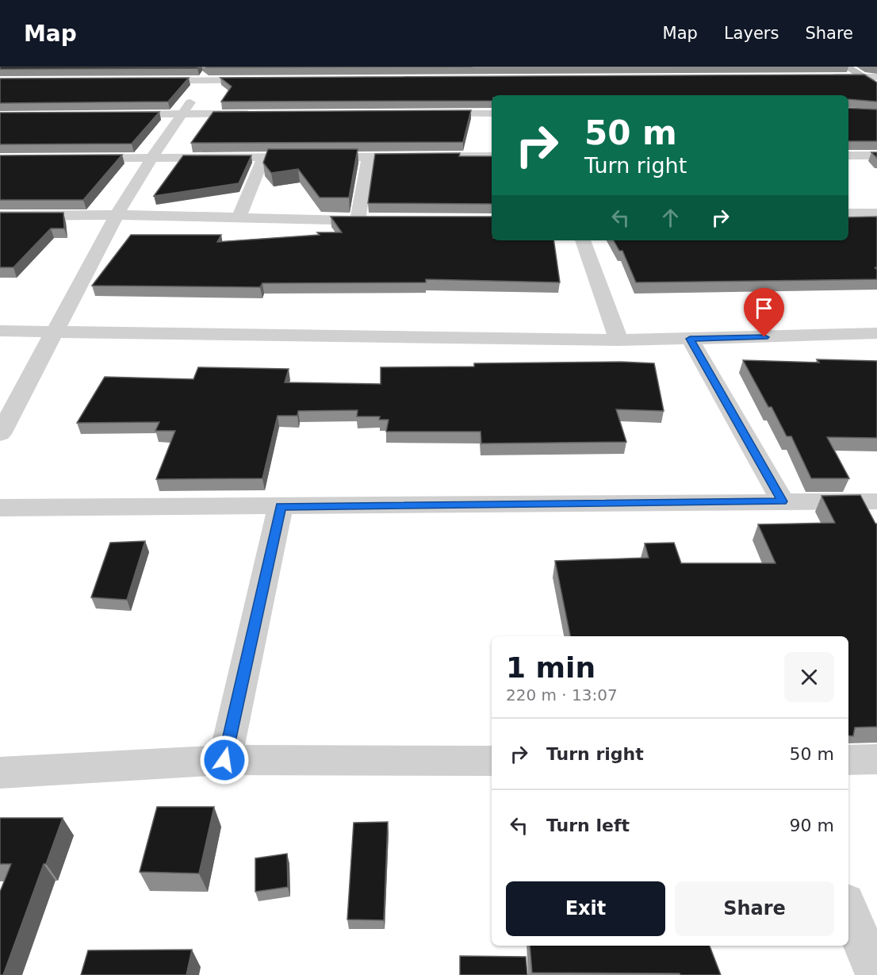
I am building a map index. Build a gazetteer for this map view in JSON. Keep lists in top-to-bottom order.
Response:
{
  "page": {
    "header": "Map",
    "nav": ["Map", "Layers", "Share"],
    "turn": ["50 m", "Turn right"],
    "heading": ["1 min", "220 m · 13:07"],
    "list": [
      {
        "name": "Turn right",
        "value": "50 m"
      },
      {
        "name": "Turn left",
        "value": "90 m"
      }
    ],
    "buttons": ["Exit", "Share"]
  }
}
